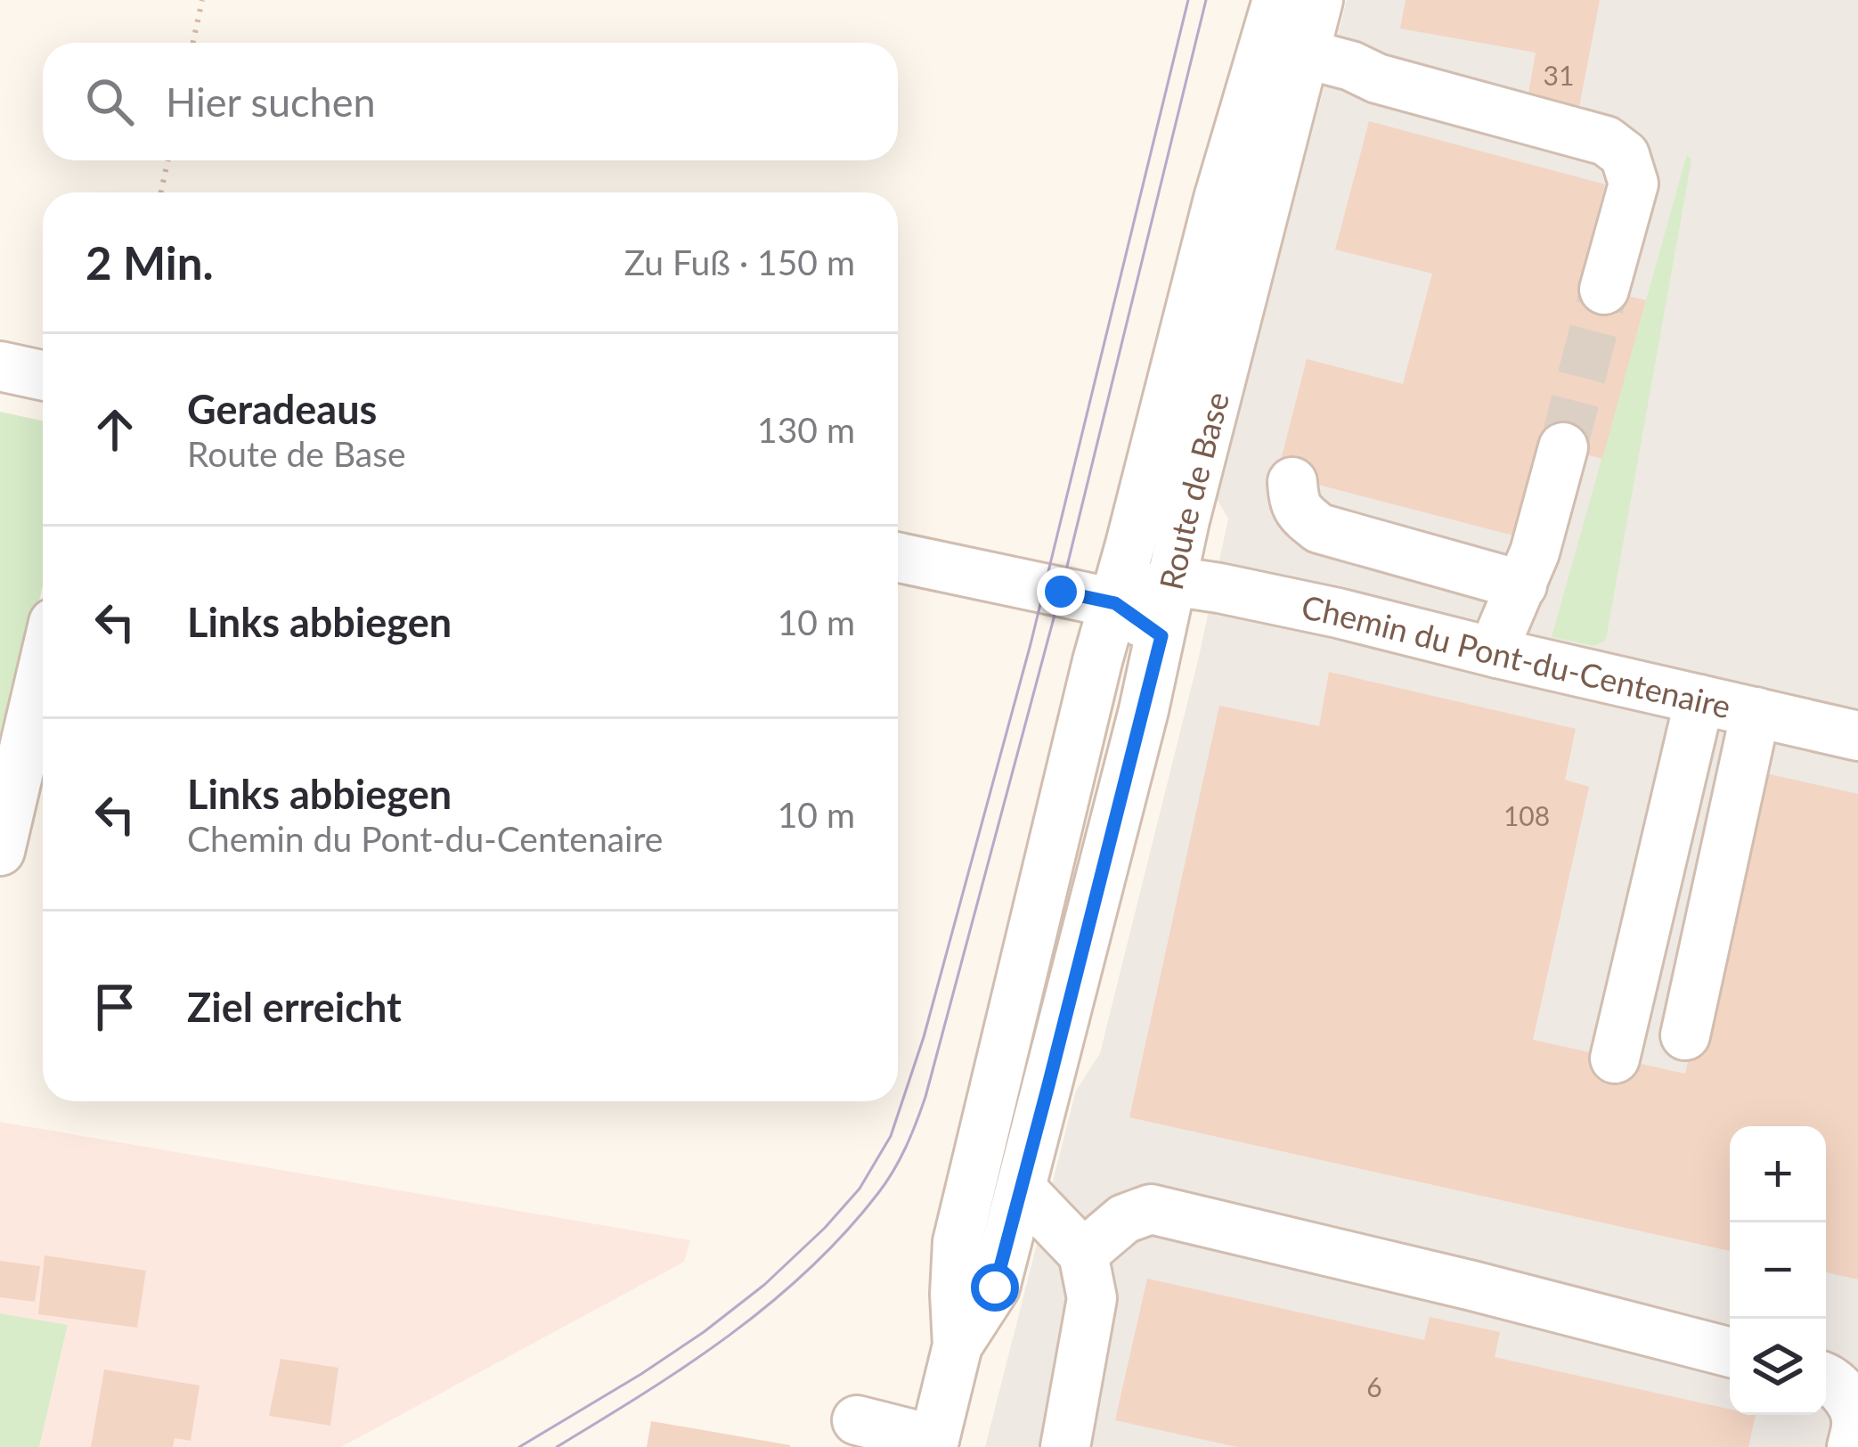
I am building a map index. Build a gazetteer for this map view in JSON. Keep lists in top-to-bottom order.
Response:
{
  "streets": {
    "street": ["Route de Base", "Chemin du Pont-du-Centenaire"]
  },
  "crossings": [
    ["Route de Base", "Chemin du Pont-du-Centenaire"]
  ],
  "house_numbers": ["31", "108", "6"],
  "page": {
    "search": "Hier suchen",
    "heading": ["2 Min.", "Zu Fuß · 150 m"],
    "list": [
      ["Geradeaus", "Route de Base", "130 m"],
      ["Links abbiegen", "10 m"],
      ["Links abbiegen", "Chemin du Pont-du-Centenaire", "10 m"],
      "Ziel erreicht"
    ],
    "map_buttons": ["+", "−"]
  }
}
